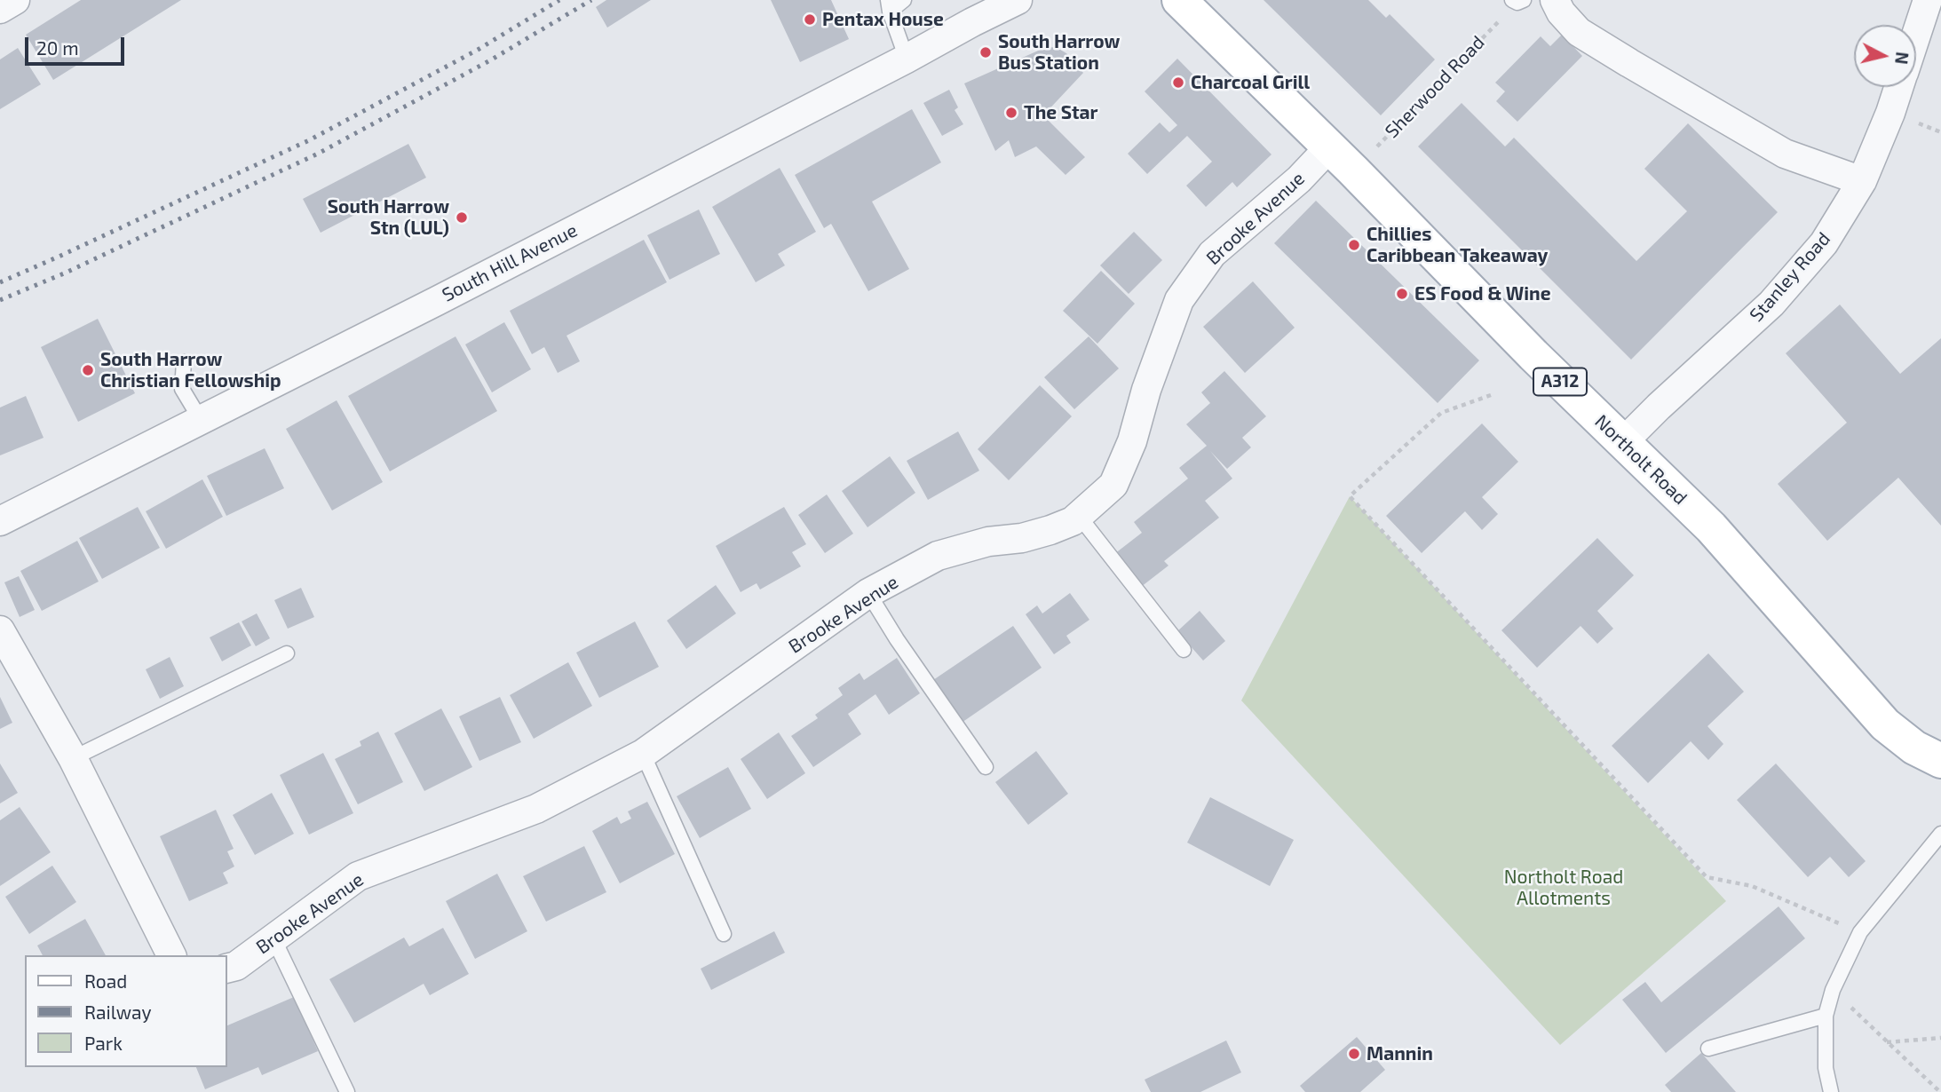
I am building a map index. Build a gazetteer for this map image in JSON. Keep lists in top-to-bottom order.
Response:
{
  "streets": {
    "main road": ["A312", "Northolt Road"],
    "street": ["Brooke Avenue", "South Hill Avenue", "Stanley Road"],
    "path": ["Sherwood Road"]
  },
  "crossings": [
    ["Sherwood Road", "Brooke Avenue"],
    ["Sherwood Road", "Northolt Road"],
    ["Brooke Avenue", "Northolt Road"],
    ["Stanley Road", "Northolt Road"]
  ],
  "parks": ["Northolt Road Allotments"],
  "places": [
    "Pentax House",
    "South Harrow Bus Station",
    "Charcoal Grill",
    "The Star",
    "South Harrow Stn (LUL)",
    "Chillies Caribbean Takeaway",
    "ES Food & Wine",
    "South Harrow Christian Fellowship",
    "Mannin"
  ],
  "legend": ["Road", "Railway", "Park"],
  "scale_bar": "20 m",
  "north": "right"
}
